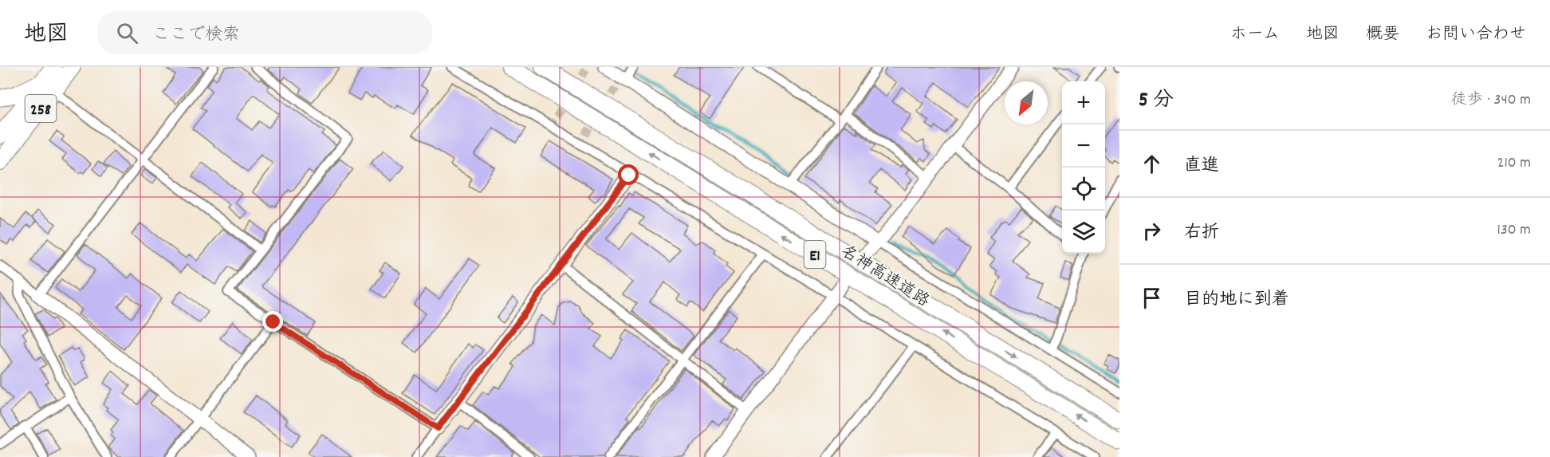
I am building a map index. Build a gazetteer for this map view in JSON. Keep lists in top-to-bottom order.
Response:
{
  "streets": {
    "highway": ["258", "E1", "名神高速道路"]
  },
  "north": "bottom left",
  "page": {
    "header": "地図",
    "search": "ここで検索",
    "nav": [
      "ホーム",
      "地図",
      "概要",
      "お問い合わせ"
    ],
    "heading": ["5 分", "徒歩 · 340 m"],
    "map_buttons": ["+", "−"],
    "list": [
      ["直進", "210 m"],
      ["右折", "130 m"],
      "目的地に到着"
    ]
  }
}
